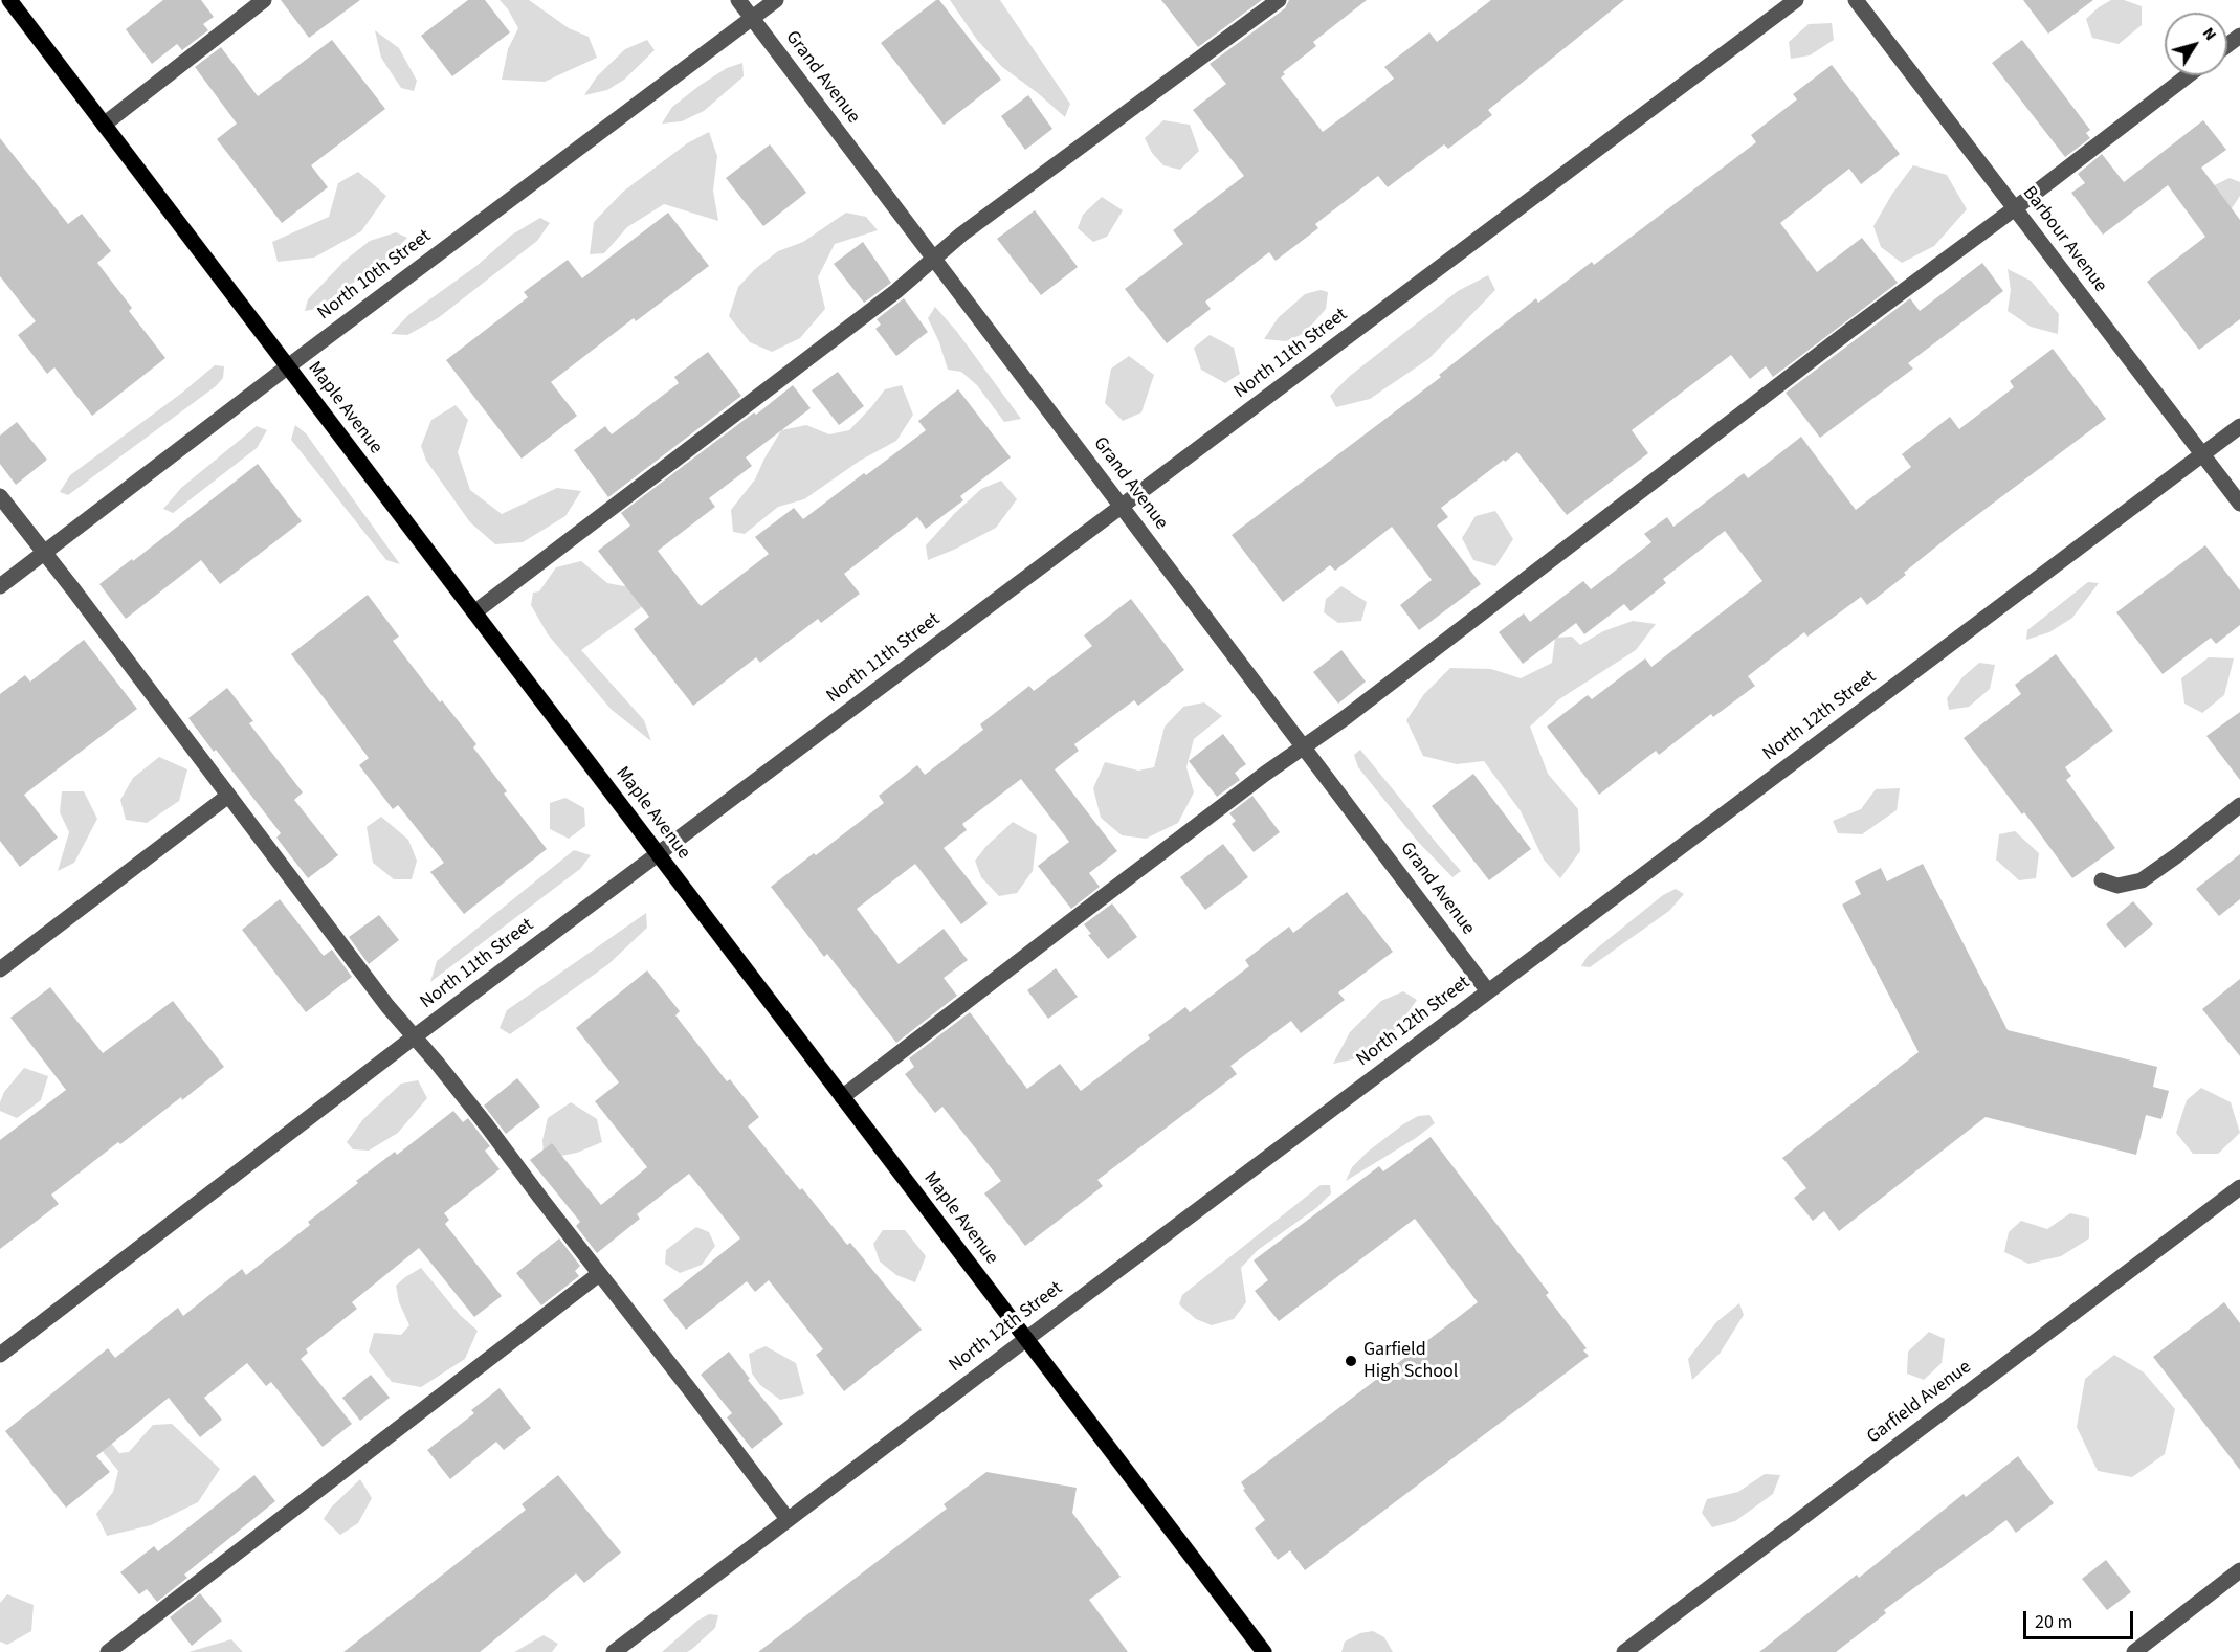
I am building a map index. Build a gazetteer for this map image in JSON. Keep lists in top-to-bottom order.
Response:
{
  "streets": {
    "main road": ["Maple Avenue"],
    "street": [
      "Grand Avenue",
      "Barbour Avenue",
      "North 10th Street",
      "North 11th Street",
      "North 12th Street",
      "Garfield Avenue"
    ]
  },
  "crossings": [
    ["Grand Avenue", "North 10th Street"],
    ["Grand Avenue", "North 11th Street"],
    ["Grand Avenue", "North 12th Street"],
    ["Barbour Avenue", "North 12th Street"],
    ["North 10th Street", "Maple Avenue"],
    ["North 11th Street", "Maple Avenue"],
    ["Maple Avenue", "North 12th Street"]
  ],
  "places": ["Garfield High School"],
  "scale_bar": "20 m",
  "north": "top right"
}
